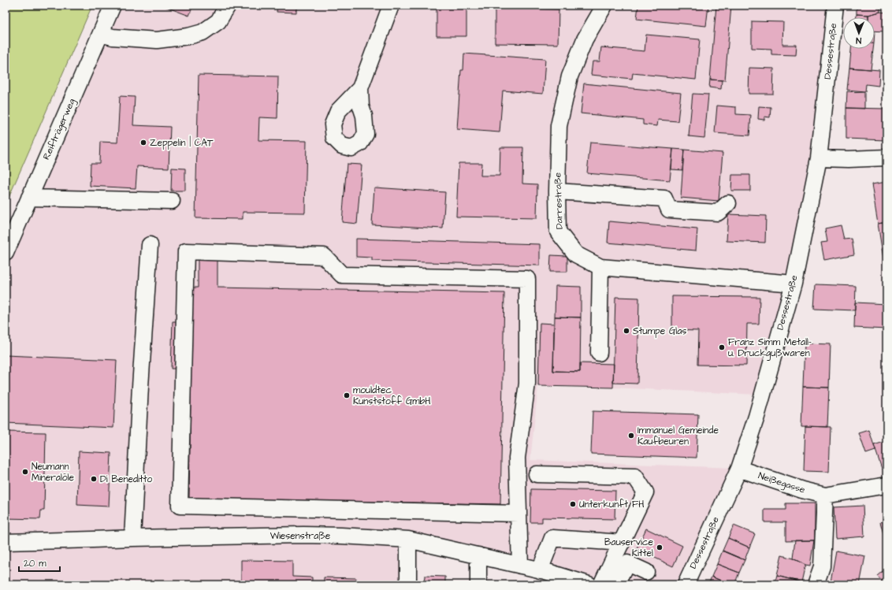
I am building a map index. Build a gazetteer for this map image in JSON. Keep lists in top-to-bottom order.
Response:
{
  "streets": {
    "street": [
      "Dessestraße",
      "Reifträgerweg",
      "Darrestraße",
      "Neißegasse",
      "Wiesenstraße"
    ]
  },
  "crossings": [
    ["Dessestraße", "Darrestraße"],
    ["Dessestraße", "Neißegasse"]
  ],
  "places": [
    "Zeppelin | CAT",
    "Stumpe Glas",
    "Franz Simm Metall- u. Druckgußwaren",
    "mouldtec Kunststoff GmbH",
    "Immanuel Gemeinde Kaufbeuren",
    "Neumann Mineralöle",
    "Di Beneditto",
    "Unterkunft FH",
    "Bauservice Kittel"
  ],
  "scale_bar": "20 m",
  "north": "bottom"
}
